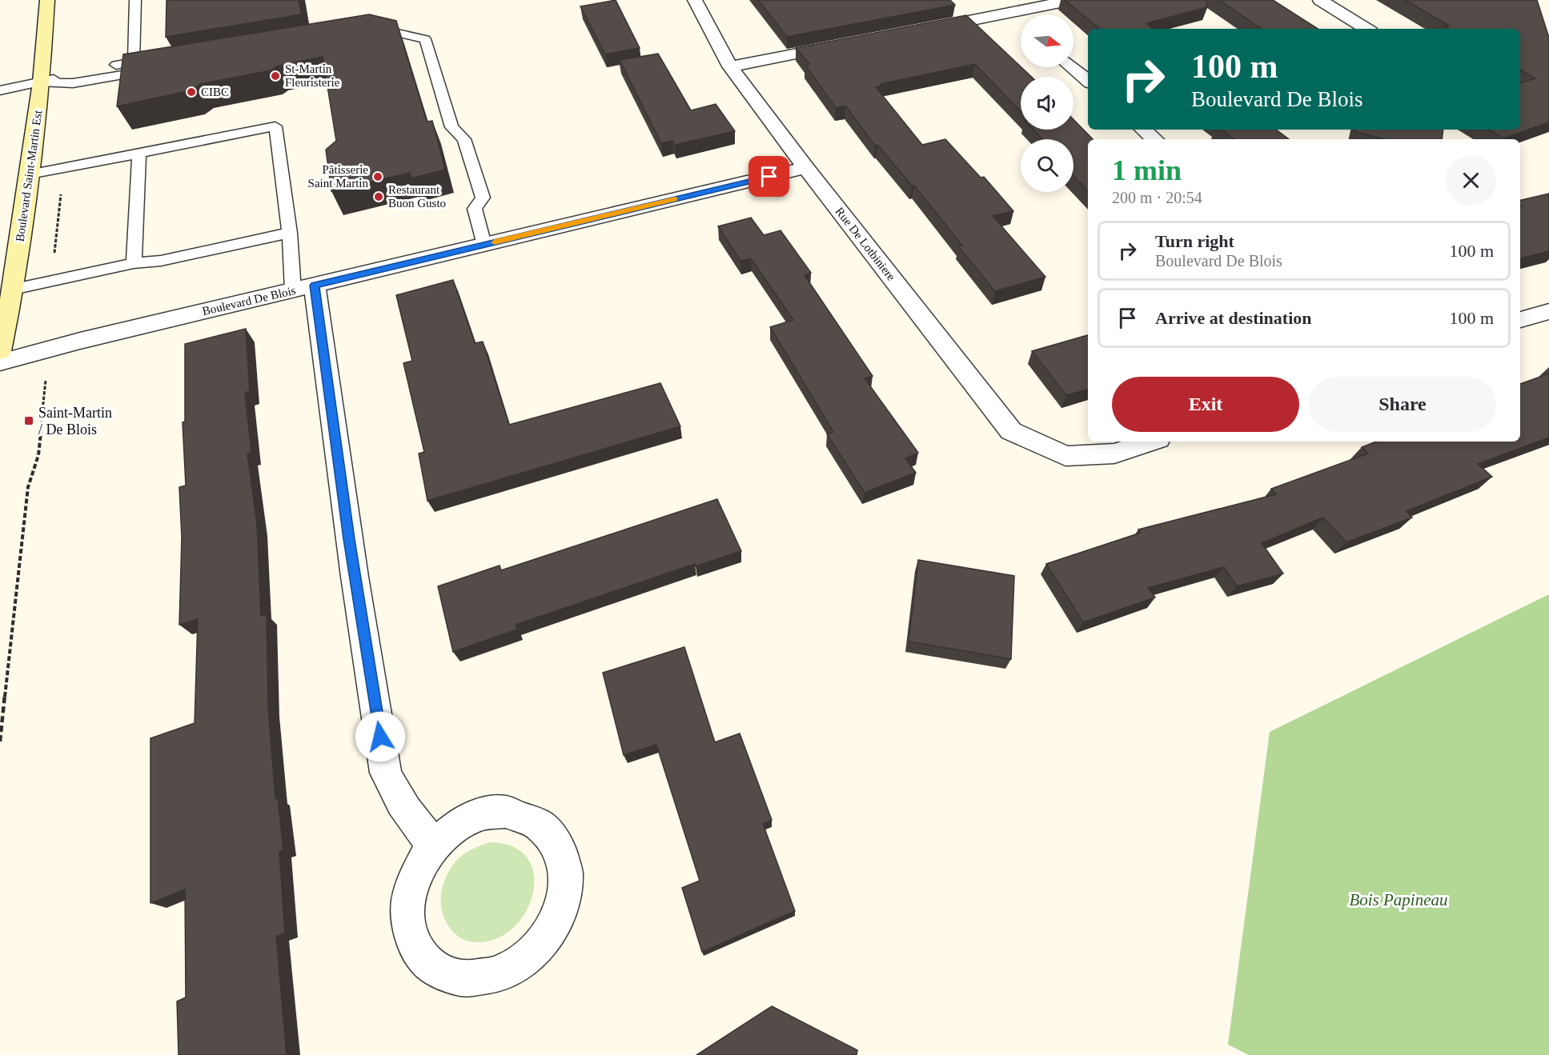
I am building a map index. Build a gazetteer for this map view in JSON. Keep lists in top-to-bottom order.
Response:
{
  "streets": {
    "main road": ["Boulevard Saint-Martin Est"],
    "street": ["Rue De Lotbiniere", "Boulevard De Blois"]
  },
  "crossings": [
    ["Rue De Lotbiniere", "Boulevard De Blois"]
  ],
  "parks": ["Bois Papineau"],
  "places": {
    "other": [
      "St-Martin Fleuristerie",
      "CIBC",
      "Pâtisserie Saint Martin",
      "Restaurant Buon Gusto"
    ],
    "transit": ["Saint-Martin / De Blois"]
  },
  "north": "right",
  "page": {
    "turn": ["100 m", "Boulevard De Blois"],
    "heading": ["1 min", "200 m · 20:54"],
    "list": [
      {
        "name": "Turn right",
        "note": "Boulevard De Blois",
        "value": "100 m"
      },
      {
        "name": "Arrive at destination",
        "value": "100 m"
      }
    ],
    "buttons": ["Exit", "Share"]
  }
}
